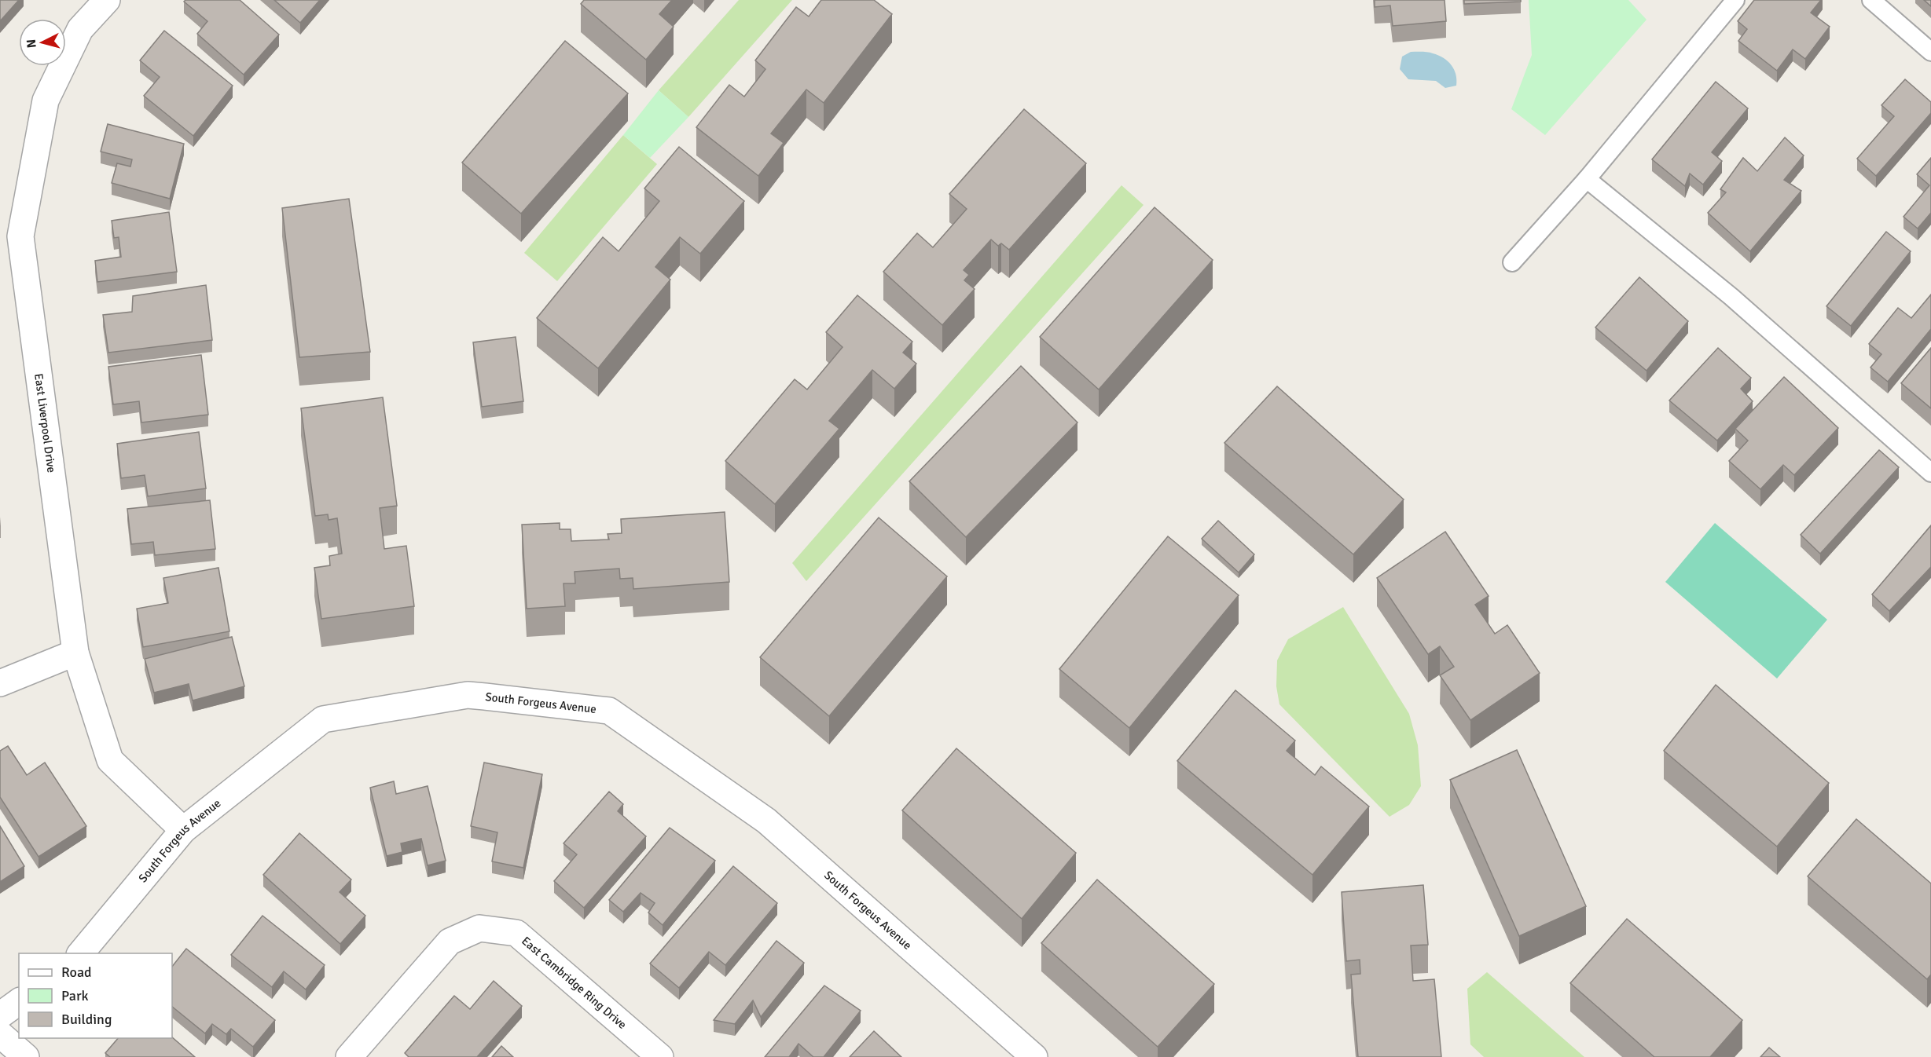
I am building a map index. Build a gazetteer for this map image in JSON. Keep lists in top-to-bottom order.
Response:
{
  "streets": {
    "street": ["East Liverpool Drive", "South Forgeus Avenue", "East Cambridge Ring Drive"]
  },
  "crossings": [
    ["East Liverpool Drive", "South Forgeus Avenue"]
  ],
  "legend": ["Road", "Park", "Building"],
  "north": "left"
}
